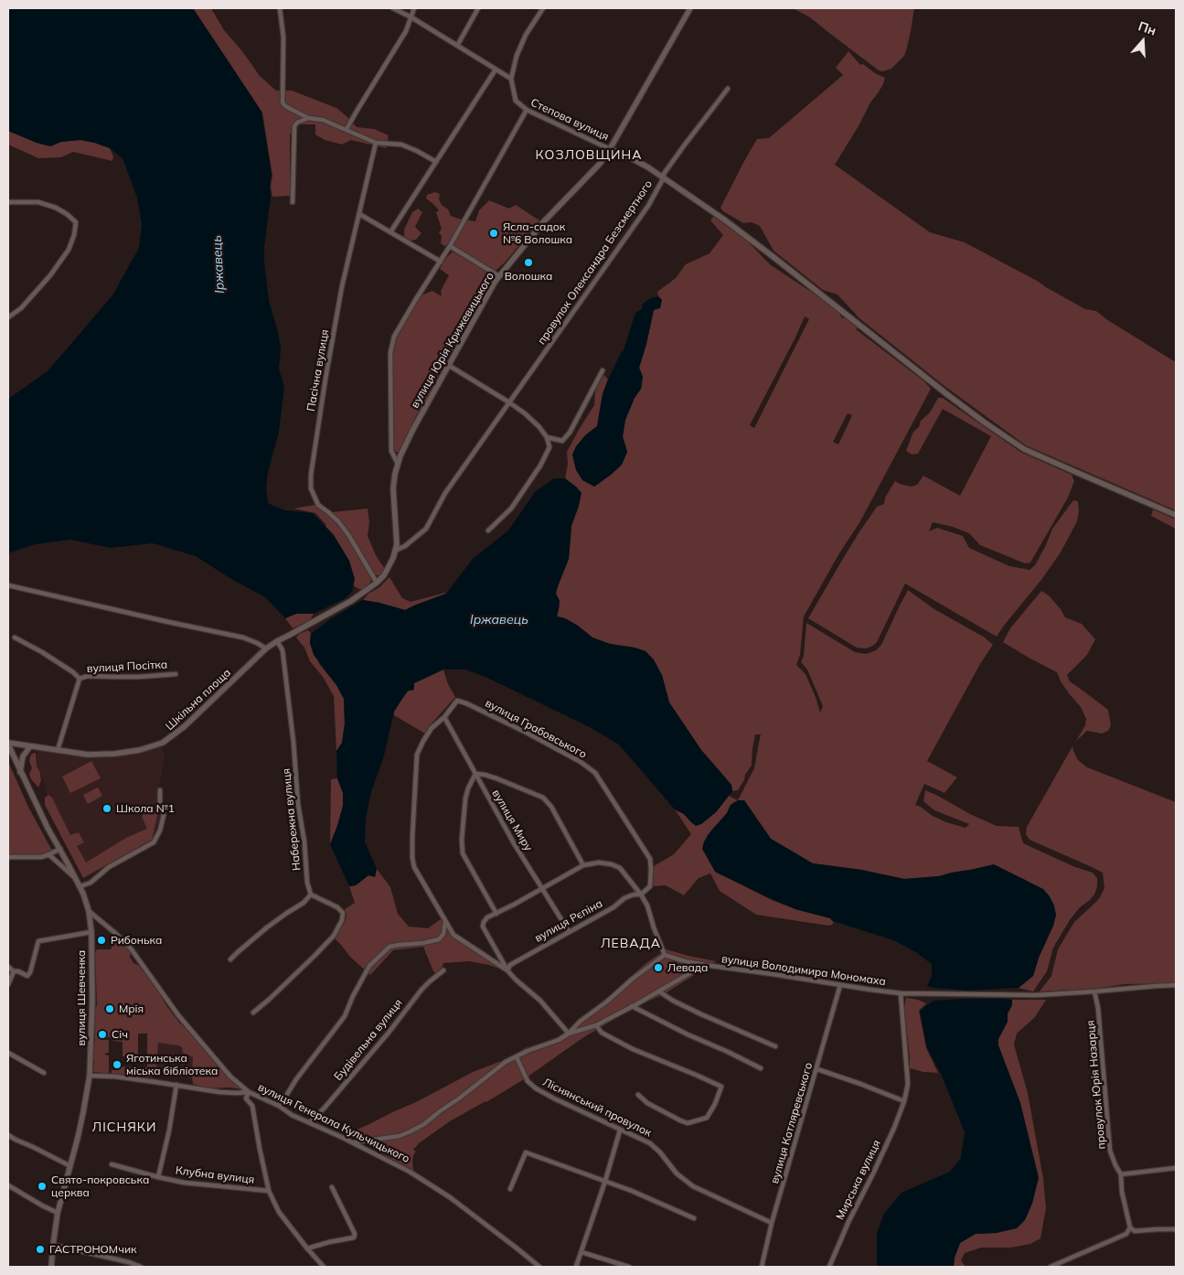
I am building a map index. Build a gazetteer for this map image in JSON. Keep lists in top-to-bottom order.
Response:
{
  "streets": {
    "street": [
      "Степова вулиця",
      "провулок Олександра Безсмертного",
      "вулиця Юрія Крижевицького",
      "Пасічна вулиця",
      "вулиця Посітка",
      "Шкільна площа",
      "вулиця Грабовського",
      "Набережна вулиця",
      "вулиця Миру",
      "вулиця Рєпіна",
      "вулиця Володимира Мономаха",
      "вулиця Шевченка",
      "Будівельна вулиця",
      "провулок Юрія Назарця",
      "Ліснянський провулок",
      "вулиця Генерала Кульчицького",
      "вулиця Котляревського",
      "Клубна вулиця",
      "Мирська вулиця"
    ]
  },
  "crossings": [
    ["Степова вулиця", "вулиця Юрія Крижевицького"],
    ["провулок Олександра Безсмертного", "вулиця Юрія Крижевицького"],
    ["вулиця Юрія Крижевицького", "Пасічна вулиця"],
    ["вулиця Юрія Крижевицького", "Шкільна площа"],
    ["Пасічна вулиця", "Шкільна площа"],
    ["вулиця Посітка", "Шкільна площа"],
    ["Шкільна площа", "Набережна вулиця"],
    ["Шкільна площа", "вулиця Шевченка"],
    ["вулиця Грабовського", "вулиця Миру"],
    ["вулиця Грабовського", "вулиця Рєпіна"],
    ["вулиця Миру", "вулиця Рєпіна"],
    ["вулиця Володимира Мономаха", "провулок Юрія Назарця"],
    ["вулиця Володимира Мономаха", "Ліснянський провулок"],
    ["вулиця Володимира Мономаха", "вулиця Генерала Кульчицького"],
    ["вулиця Володимира Мономаха", "вулиця Котляревського"],
    ["вулиця Володимира Мономаха", "Мирська вулиця"],
    ["вулиця Шевченка", "вулиця Генерала Кульчицького"],
    ["Будівельна вулиця", "вулиця Генерала Кульчицького"],
    ["Ліснянський провулок", "вулиця Котляревського"]
  ],
  "districts": ["КОЗЛОВЩИНА", "ЛЕВАДА", "ЛІСНЯКИ"],
  "water": ["Іржавець"],
  "places": [
    "Ясла-садок №6 Волошка",
    "Волошка",
    "Школа №1",
    "Рибонька",
    "Левада",
    "Мрія",
    "Січ",
    "Яготинська міська бібліотека",
    "Свято-покровська церква",
    "ГАСТРОНОМчик"
  ],
  "north": "top"
}
